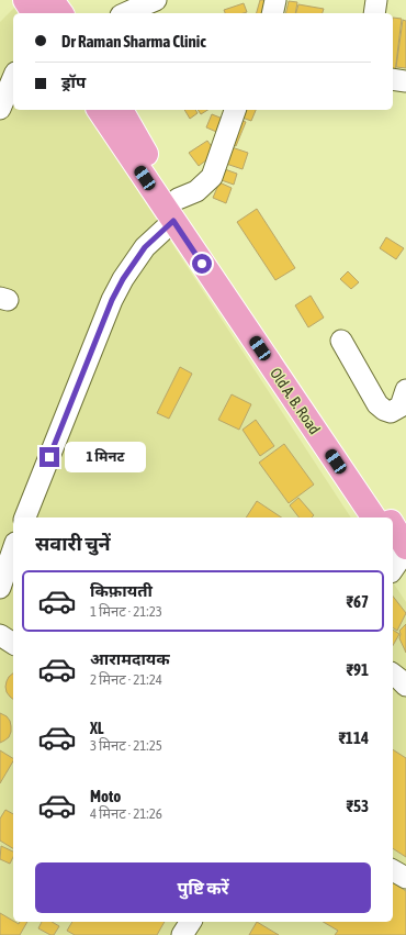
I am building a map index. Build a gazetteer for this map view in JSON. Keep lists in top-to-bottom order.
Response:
{
  "streets": {
    "main road": ["Old A. B. Road"]
  },
  "page": {
    "banner": ["Dr Raman Sharma Clinic", "ड्रॉप"],
    "bubble": "1 मिनट",
    "heading": "सवारी चुनें",
    "list": [
      {
        "name": "किफ़ायती",
        "note": "1 मिनट · 21:23",
        "value": "₹67"
      },
      {
        "name": "आरामदायक",
        "note": "2 मिनट · 21:24",
        "value": "₹91"
      },
      {
        "name": "XL",
        "note": "3 मिनट · 21:25",
        "value": "₹114"
      },
      {
        "name": "Moto",
        "note": "4 मिनट · 21:26",
        "value": "₹53"
      }
    ],
    "buttons": "पुष्टि करें"
  }
}
